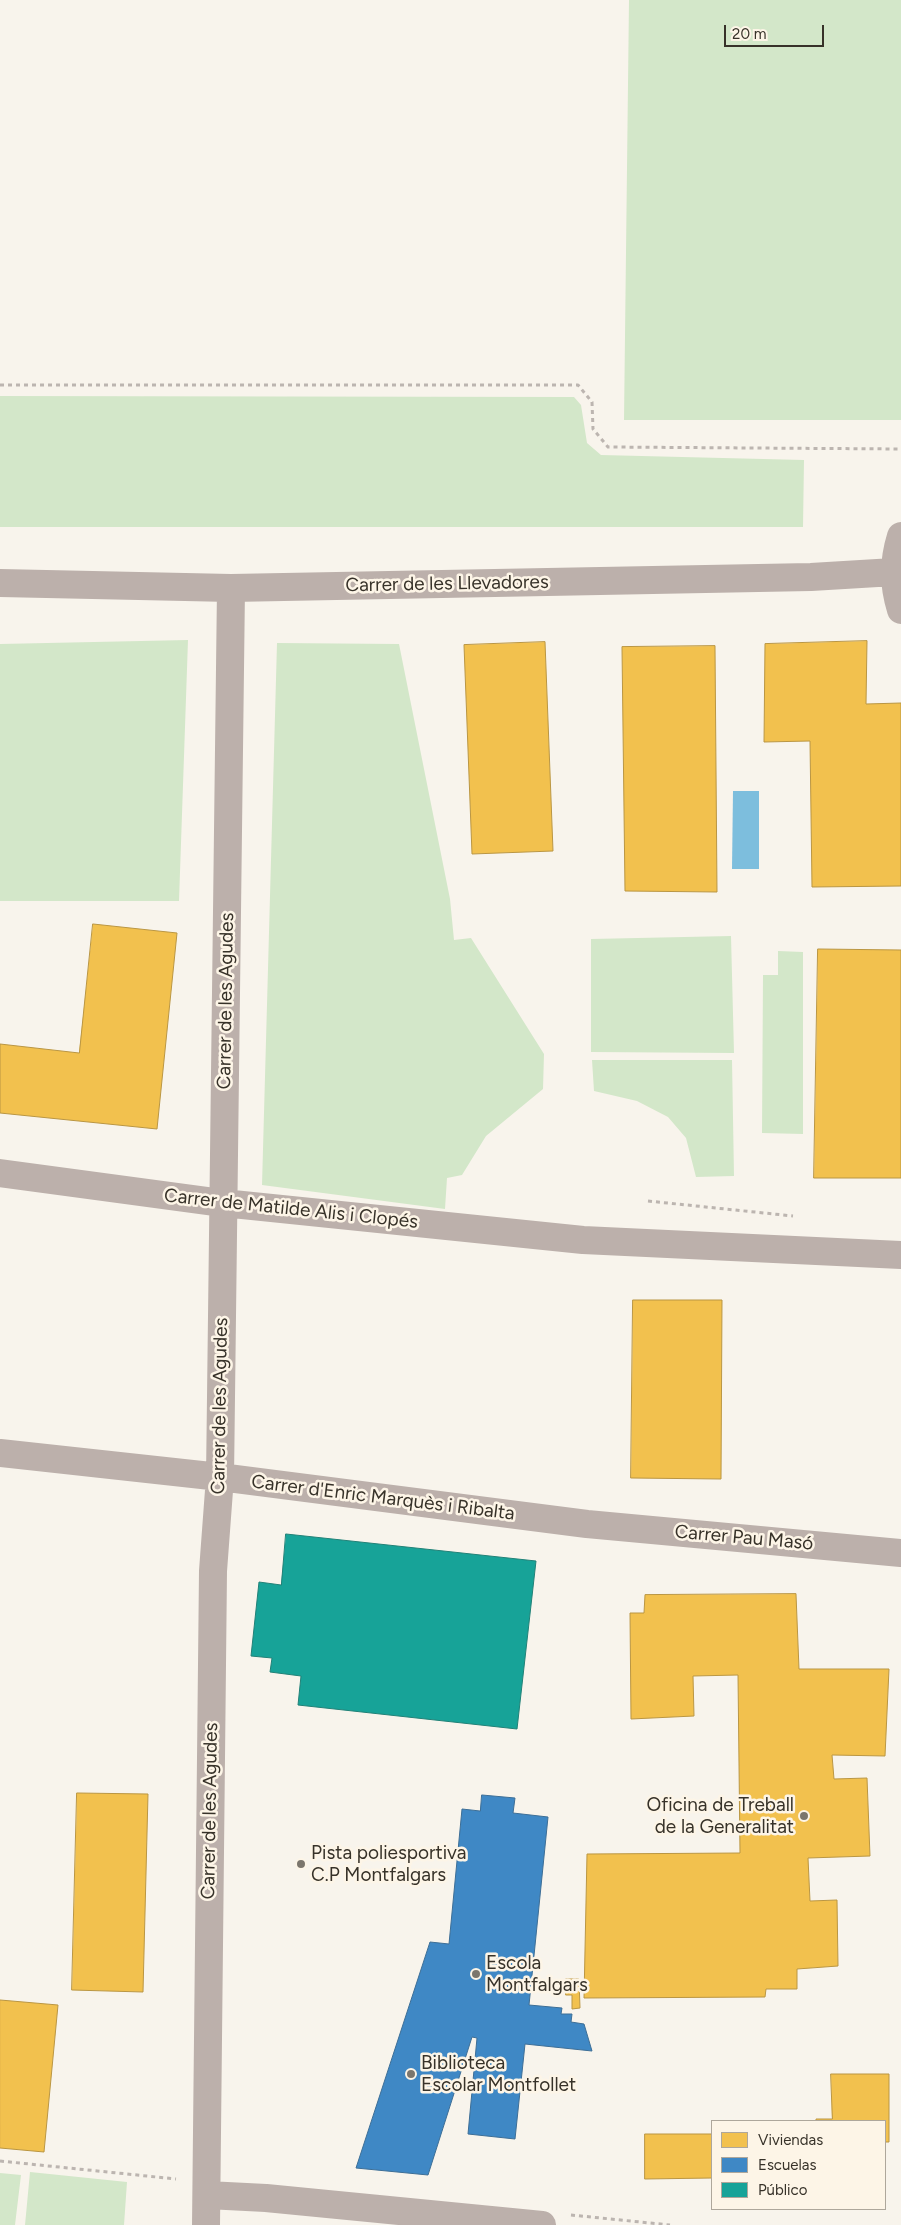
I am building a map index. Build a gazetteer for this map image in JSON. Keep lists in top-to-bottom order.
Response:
{
  "streets": {
    "street": [
      "Carrer de les Llevadores",
      "Carrer de les Agudes",
      "Carrer de Matilde Alis i Clopés",
      "Carrer d'Enric Marquès i Ribalta",
      "Carrer Pau Masó"
    ]
  },
  "crossings": [
    ["Carrer de les Llevadores", "Carrer de les Agudes"],
    ["Carrer de les Agudes", "Carrer de Matilde Alis i Clopés"],
    ["Carrer de les Agudes", "Carrer d'Enric Marquès i Ribalta"],
    ["Carrer d'Enric Marquès i Ribalta", "Carrer Pau Masó"]
  ],
  "places": [
    "Oficina de Treball de la Generalitat",
    "Pista poliesportiva C.P Montfalgars",
    "Escola Montfalgars",
    "Biblioteca Escolar Montfollet"
  ],
  "legend": ["Viviendas", "Escuelas", "Público"],
  "scale_bar": "20 m"
}
